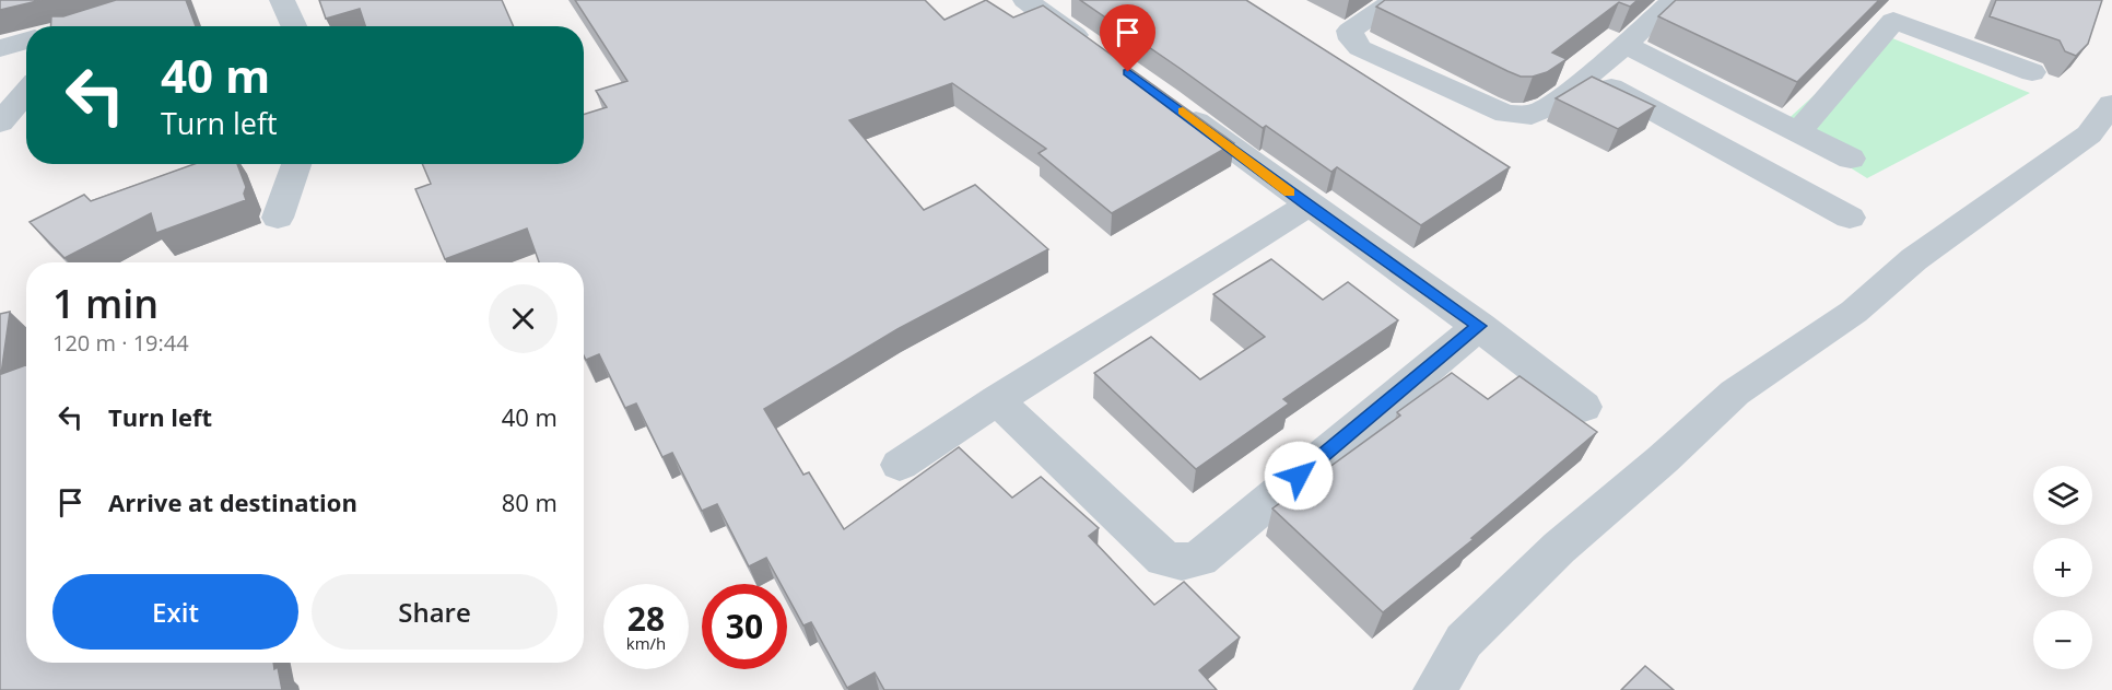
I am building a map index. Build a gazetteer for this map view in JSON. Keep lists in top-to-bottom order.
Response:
{
  "page": {
    "turn": ["40 m", "Turn left"],
    "heading": ["1 min", "120 m · 19:44"],
    "list": [
      {
        "name": "Turn left",
        "value": "40 m"
      },
      {
        "name": "Arrive at destination",
        "value": "80 m"
      }
    ],
    "map_buttons": ["+", "−"],
    "buttons": ["Exit", "Share"],
    "speed": "28 km/h",
    "limit": "30"
  }
}
